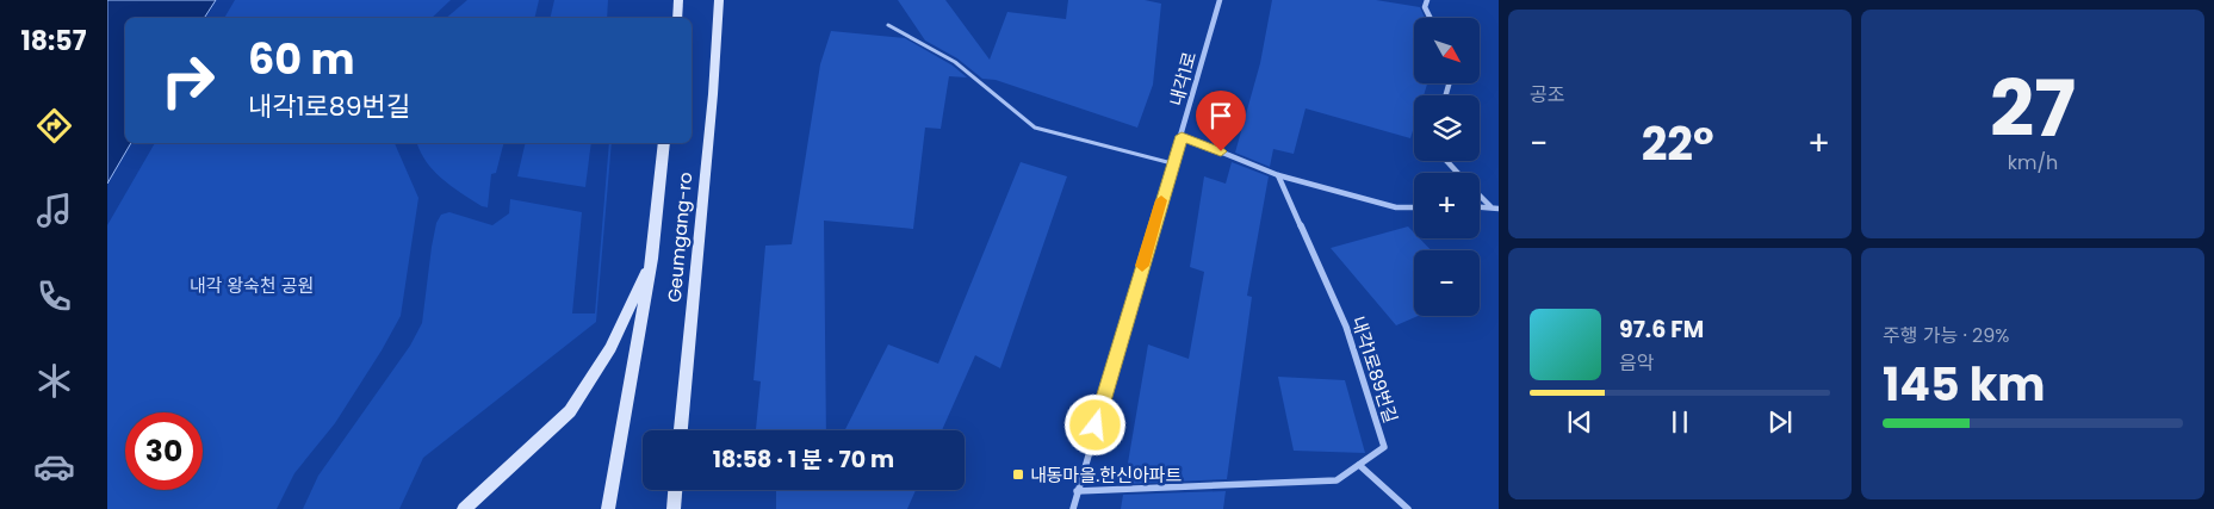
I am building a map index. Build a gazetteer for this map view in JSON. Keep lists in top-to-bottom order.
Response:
{
  "streets": {
    "main road": ["Geumgang-ro"],
    "street": ["내각1로", "내각1로89번길"]
  },
  "crossings": [
    ["내각1로", "내각1로89번길"]
  ],
  "parks": ["내각 왕숙천 공원"],
  "places": {
    "transit": ["내동마을.한신아파트"]
  },
  "north": "bottom right",
  "page": {
    "tabs": "18:57",
    "tile": [
      "공조",
      ["27", "km/h"],
      ["주행 가능 · 29%", "145 km"]
    ],
    "map_buttons": ["+", "−"],
    "turn": ["60 m", "내각1로89번길"],
    "heat": ["−", "22°", "+"],
    "song": ["97.6 FM", "음악"],
    "limit": "30",
    "trip": "18:58 · 1 분 · 70 m"
  }
}
